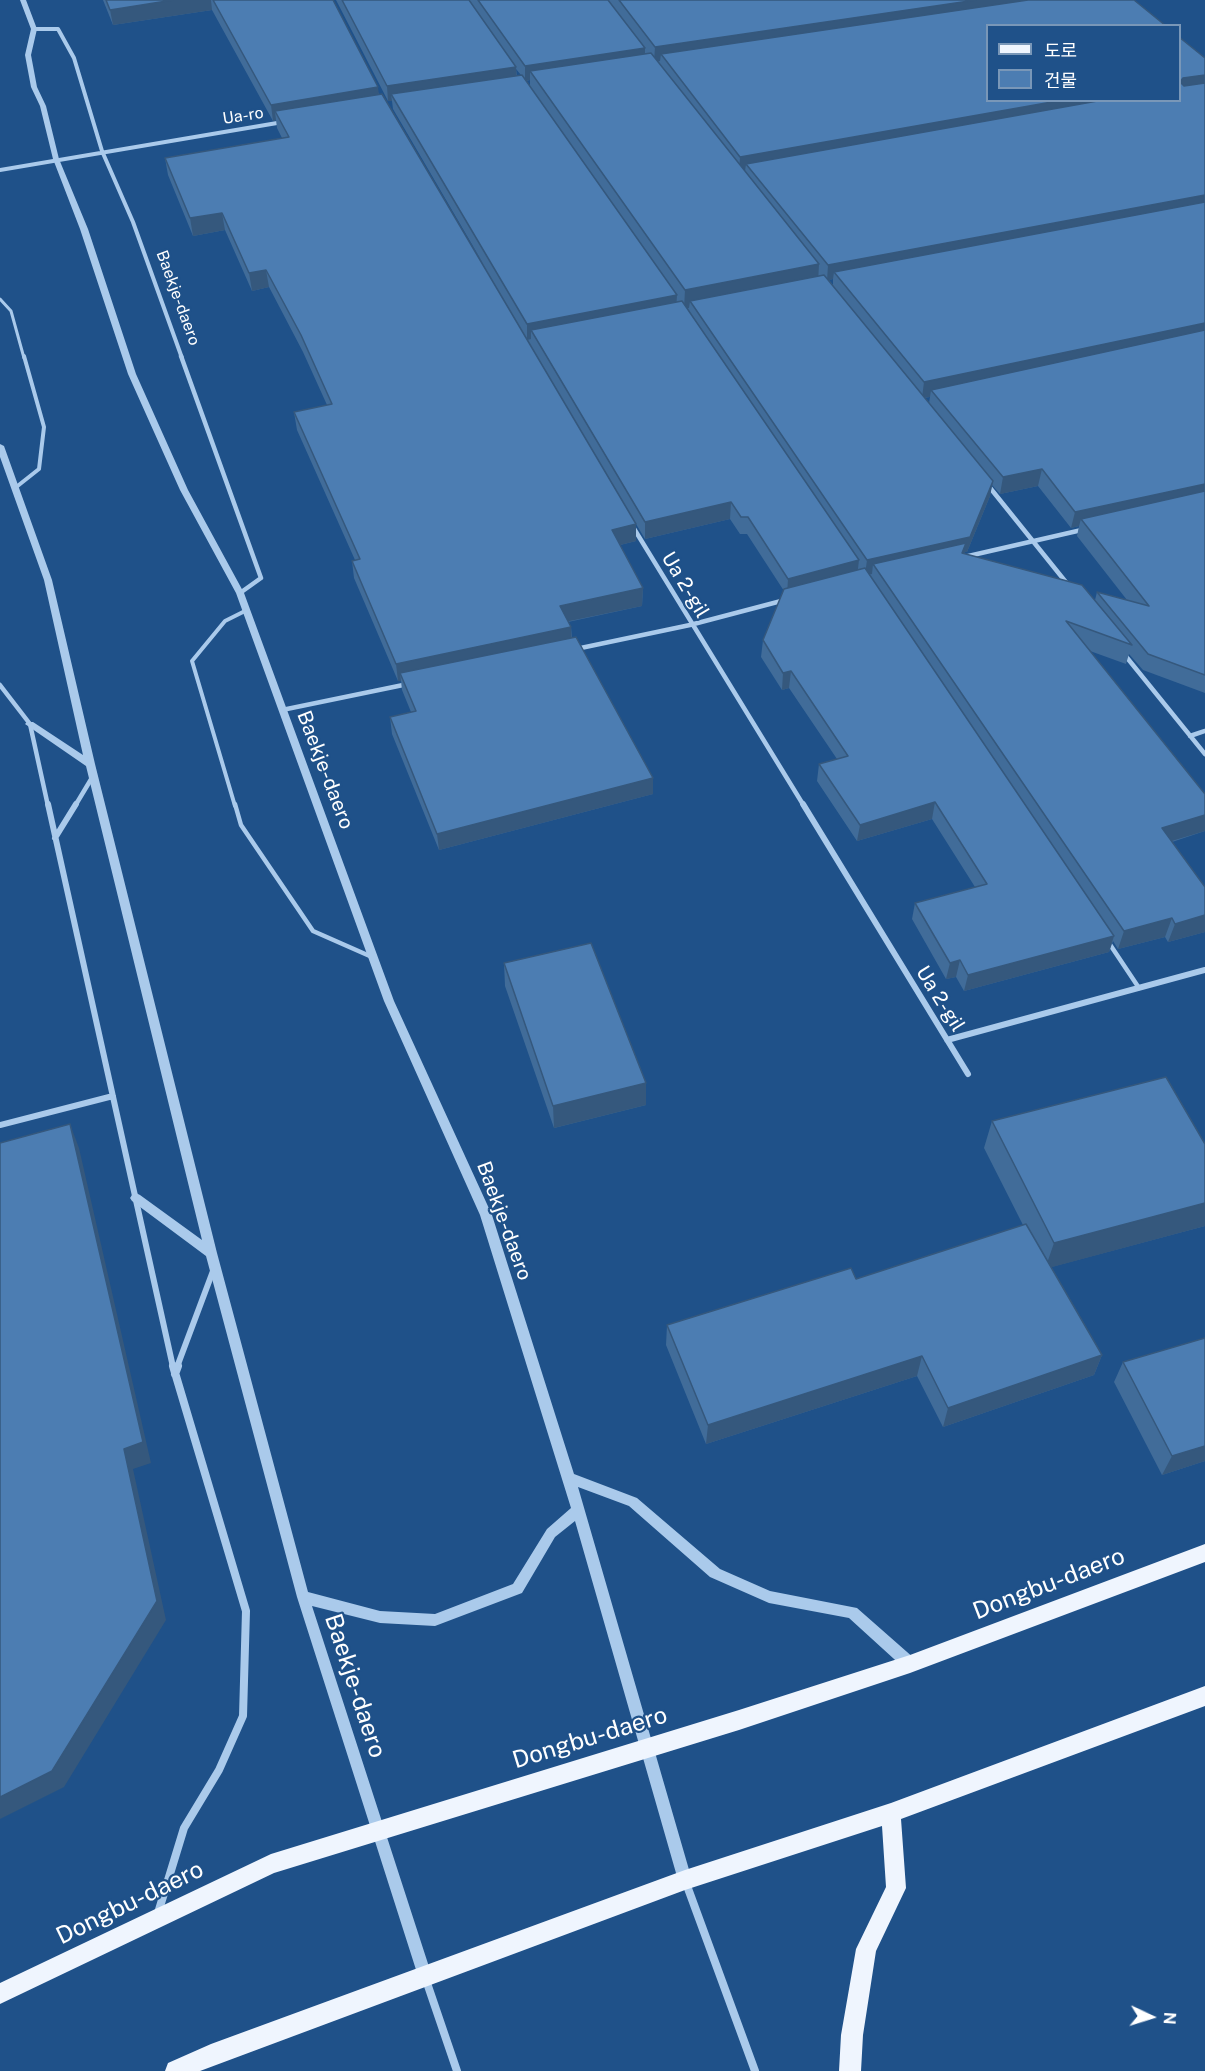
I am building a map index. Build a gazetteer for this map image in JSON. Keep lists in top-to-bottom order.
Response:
{
  "streets": {
    "main road": ["Dongbu-daero"],
    "street": ["Ua-ro", "Baekje-daero", "Ua 2-gil"]
  },
  "crossings": [
    ["Ua-ro", "Baekje-daero"],
    ["Baekje-daero", "Dongbu-daero"]
  ],
  "legend": ["도로", "건물"],
  "north": "right"
}
